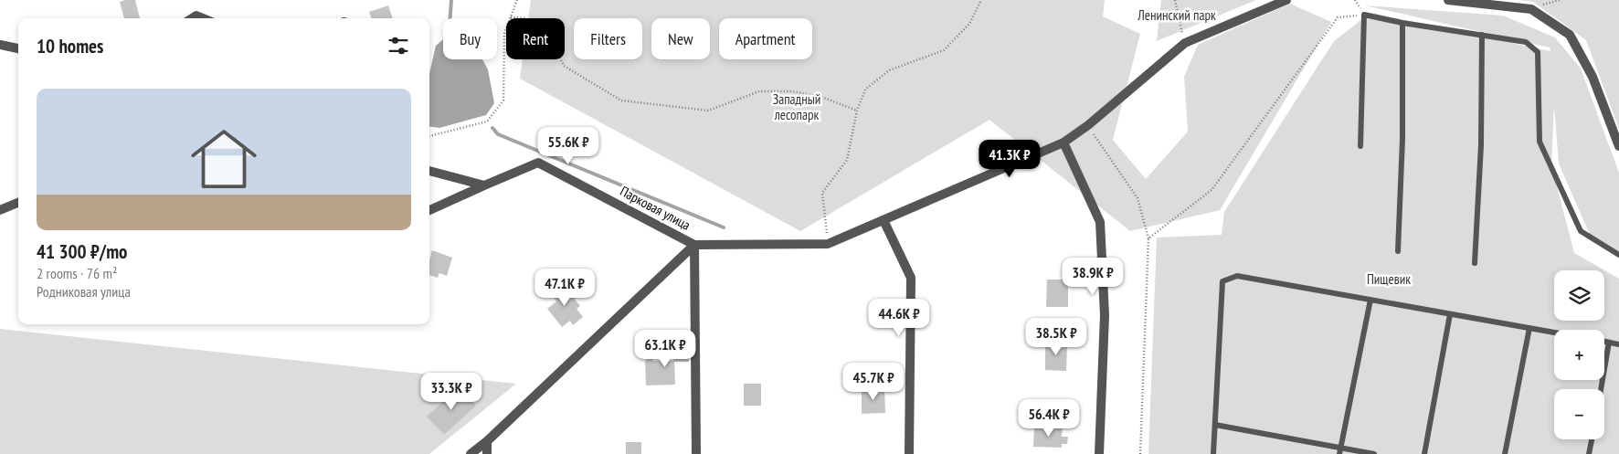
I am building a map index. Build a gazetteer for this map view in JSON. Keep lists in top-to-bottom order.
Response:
{
  "streets": {
    "street": ["Парковая улица"]
  },
  "parks": ["Ленинский парк", "Западный лесопарк", "Пищевик"],
  "page": {
    "chip": [
      "Buy",
      "Rent",
      "Filters",
      "New",
      "Apartment"
    ],
    "heading": "10 homes",
    "list": [
      {
        "name": "41 300 ₽/mo",
        "note": "2 rooms · 76 m² · Родниковая улица"
      }
    ],
    "price": [
      "55.6K ₽",
      "41.3K ₽",
      "38.9K ₽",
      "47.1K ₽",
      "44.6K ₽",
      "38.5K ₽",
      "63.1K ₽",
      "45.7K ₽",
      "33.3K ₽",
      "56.4K ₽"
    ],
    "map_buttons": ["+", "−"]
  }
}
